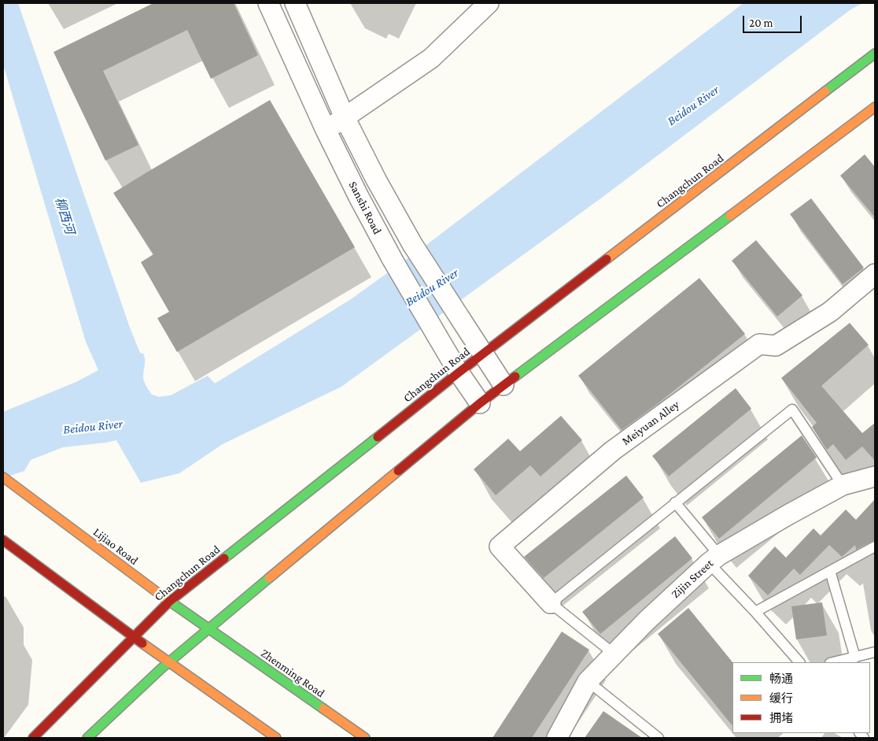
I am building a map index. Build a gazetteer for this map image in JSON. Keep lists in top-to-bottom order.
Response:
{
  "streets": {
    "main road": ["Changchun Road", "Lijiao Road", "Zhenming Road"],
    "street": ["Sanshi Road", "Meiyuan Alley", "Zijin Street"]
  },
  "crossings": [
    ["Changchun Road", "Sanshi Road"],
    ["Changchun Road", "Lijiao Road"],
    ["Lijiao Road", "Zhenming Road"]
  ],
  "water": ["Beidou River", "柳西河"],
  "legend": ["畅通", "缓行", "拥堵"],
  "scale_bar": "20 m"
}
